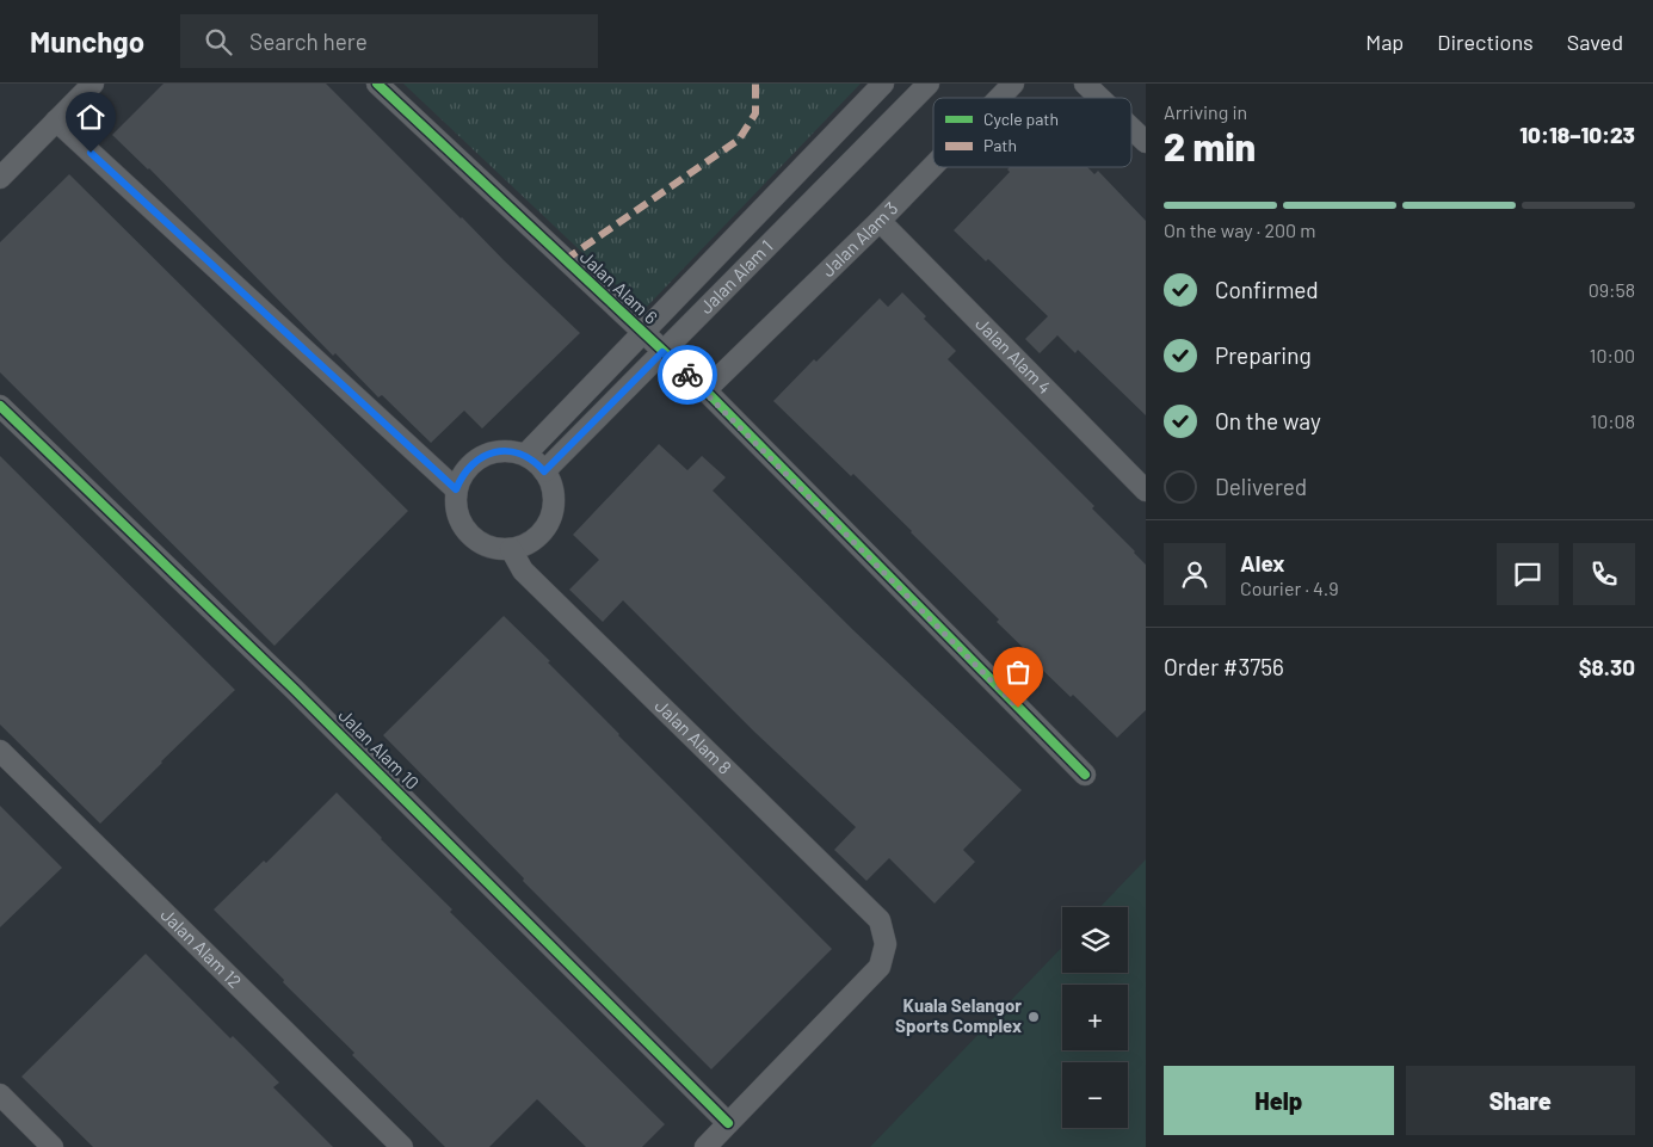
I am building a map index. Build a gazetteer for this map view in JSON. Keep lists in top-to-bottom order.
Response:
{
  "streets": {
    "street": [
      "Jalan Alam 3",
      "Jalan Alam 1",
      "Jalan Alam 6",
      "Jalan Alam 4",
      "Jalan Alam 8",
      "Jalan Alam 10",
      "Jalan Alam 12"
    ]
  },
  "crossings": [
    ["Jalan Alam 3", "Jalan Alam 6"],
    ["Jalan Alam 3", "Jalan Alam 4"],
    ["Jalan Alam 1", "Jalan Alam 6"],
    ["Jalan Alam 1", "Jalan Alam 8"],
    ["Jalan Alam 8", "Jalan Alam 10"]
  ],
  "places": ["Kuala Selangor Sports Complex"],
  "legend": ["Cycle path", "Path"],
  "page": {
    "header": "Munchgo",
    "search": "Search here",
    "nav": ["Map", "Directions", "Saved"],
    "heading": ["2 min", "Arriving in", "10:18–10:23"],
    "panel": [
      "Alex",
      "Courier · 4.9",
      "Order #3756",
      "$8.30"
    ],
    "bar": "On the way · 200 m",
    "list": [
      ["Confirmed", "09:58"],
      ["Preparing", "10:00"],
      ["On the way", "10:08"],
      "Delivered"
    ],
    "map_buttons": ["+", "−"],
    "buttons": ["Help", "Share"]
  }
}
